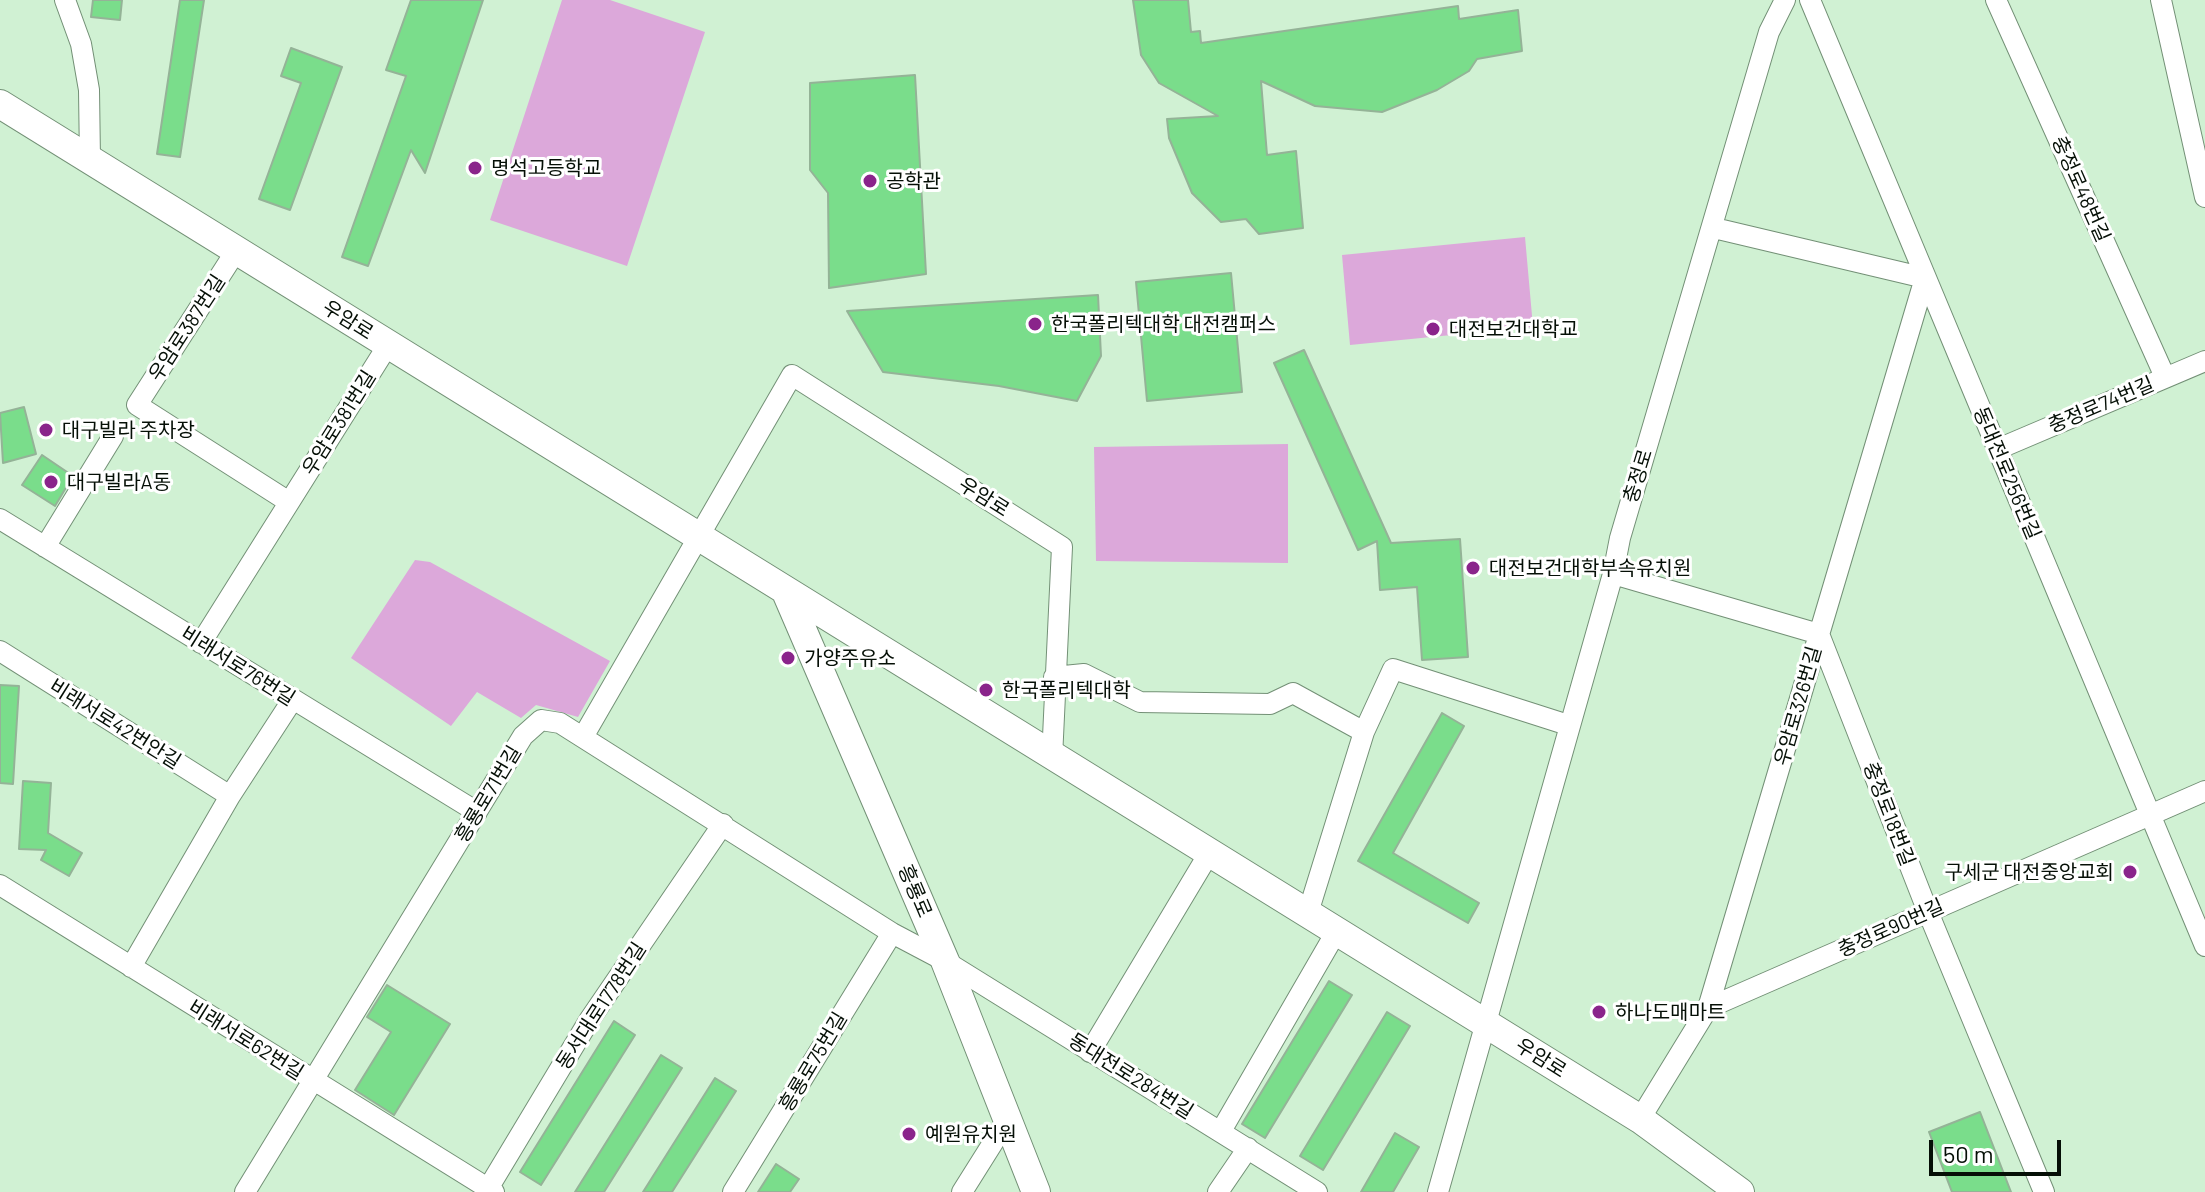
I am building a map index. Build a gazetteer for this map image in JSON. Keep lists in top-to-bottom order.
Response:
{
  "streets": {
    "main road": ["우암로", "흥룡로"],
    "street": [
      "충정로48번길",
      "우암로387번길",
      "충정로74번길",
      "우암로381번길",
      "동대전로256번길",
      "충정로",
      "비래서로76번길",
      "우암로326번길",
      "비래서로42번안길",
      "흥룡로71번길",
      "충정로18번길",
      "충정로90번길",
      "동서대로1778번길",
      "비래서로62번길",
      "흥룡로75번길",
      "동대전로284번길"
    ]
  },
  "crossings": [
    ["충정로48번길", "충정로74번길"],
    ["우암로", "우암로387번길"],
    ["우암로", "우암로381번길"],
    ["우암로", "충정로"],
    ["우암로", "우암로326번길"],
    ["우암로", "흥룡로71번길"],
    ["우암로", "흥룡로"],
    ["우암로387번길", "우암로381번길"],
    ["충정로74번길", "동대전로256번길"],
    ["우암로381번길", "비래서로76번길"],
    ["동대전로256번길", "우암로326번길"],
    ["동대전로256번길", "충정로90번길"],
    ["비래서로76번길", "흥룡로71번길"],
    ["우암로326번길", "충정로18번길"],
    ["우암로326번길", "충정로90번길"],
    ["흥룡로71번길", "흥룡로"],
    ["흥룡로71번길", "동서대로1778번길"],
    ["흥룡로71번길", "비래서로62번길"],
    ["흥룡로71번길", "흥룡로75번길"],
    ["흥룡로71번길", "동대전로284번길"],
    ["충정로18번길", "충정로90번길"],
    ["흥룡로", "동대전로284번길"],
    ["동서대로1778번길", "비래서로62번길"]
  ],
  "places": [
    "명석고등학교",
    "공학관",
    "한국폴리텍대학 대전캠퍼스",
    "대전보건대학교",
    "대구빌라 주차장",
    "대구빌라A동",
    "대전보건대학부속유치원",
    "가양주유소",
    "한국폴리텍대학",
    "구세군 대전중앙교회",
    "하나도매마트",
    "예원유치원"
  ],
  "scale_bar": "50 m"
}
